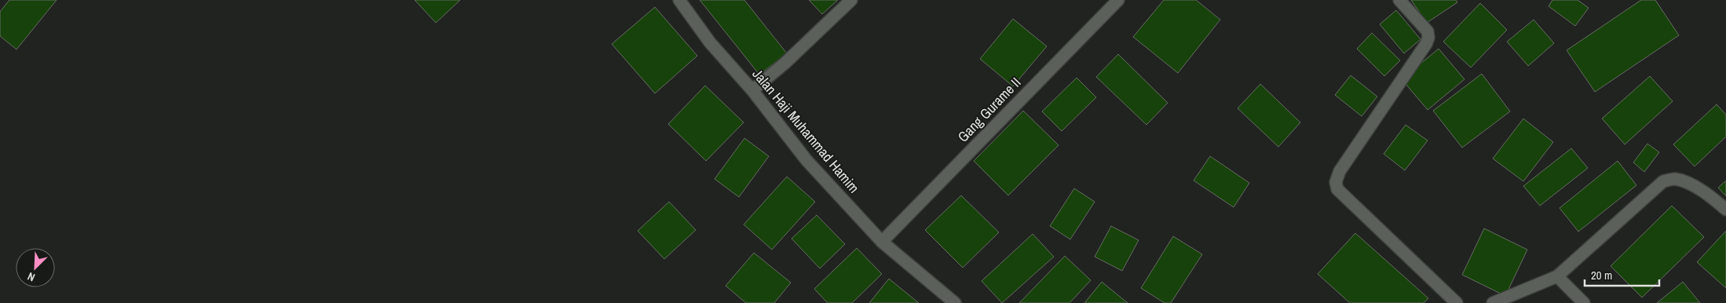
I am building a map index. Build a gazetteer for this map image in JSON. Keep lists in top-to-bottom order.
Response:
{
  "streets": {
    "street": ["Gang Gurame II", "Jalan Haji Muhammad Hamim"]
  },
  "crossings": [
    ["Gang Gurame II", "Jalan Haji Muhammad Hamim"]
  ],
  "scale_bar": "20 m",
  "north": "bottom left"
}
